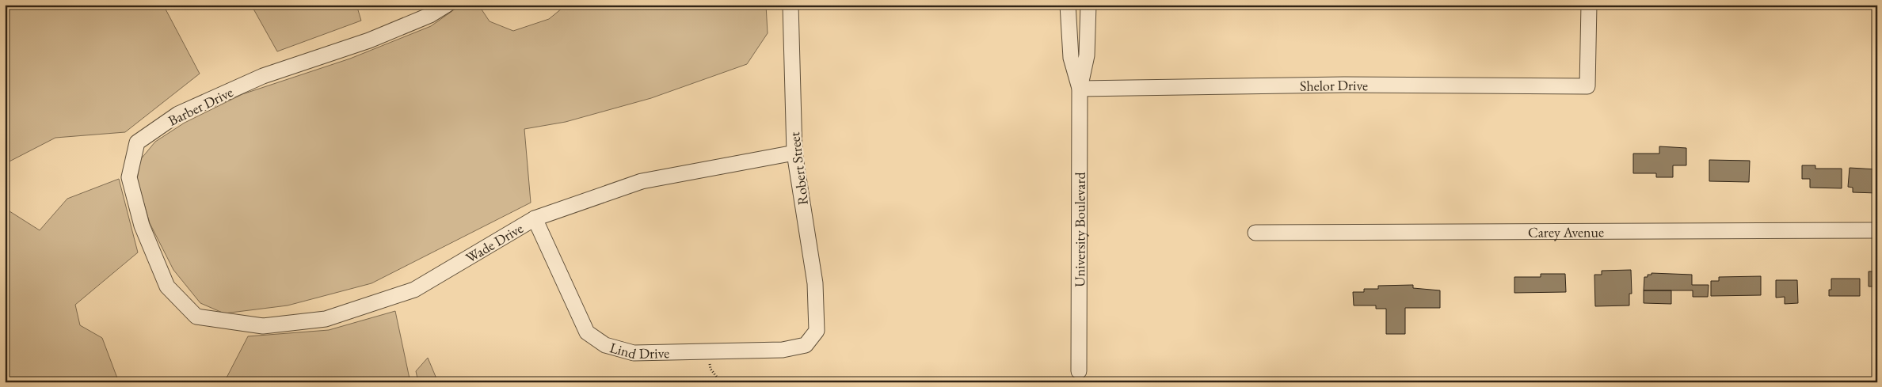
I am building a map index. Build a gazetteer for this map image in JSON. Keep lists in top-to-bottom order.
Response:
{
  "streets": {
    "street": [
      "Shelor Drive",
      "Barber Drive",
      "Robert Street",
      "University Boulevard",
      "Carey Avenue",
      "Wade Drive",
      "Lind Drive"
    ]
  },
  "crossings": [
    ["Shelor Drive", "University Boulevard"],
    ["Barber Drive", "Wade Drive"],
    ["Robert Street", "Wade Drive"],
    ["Robert Street", "Lind Drive"],
    ["Wade Drive", "Lind Drive"]
  ]
}
